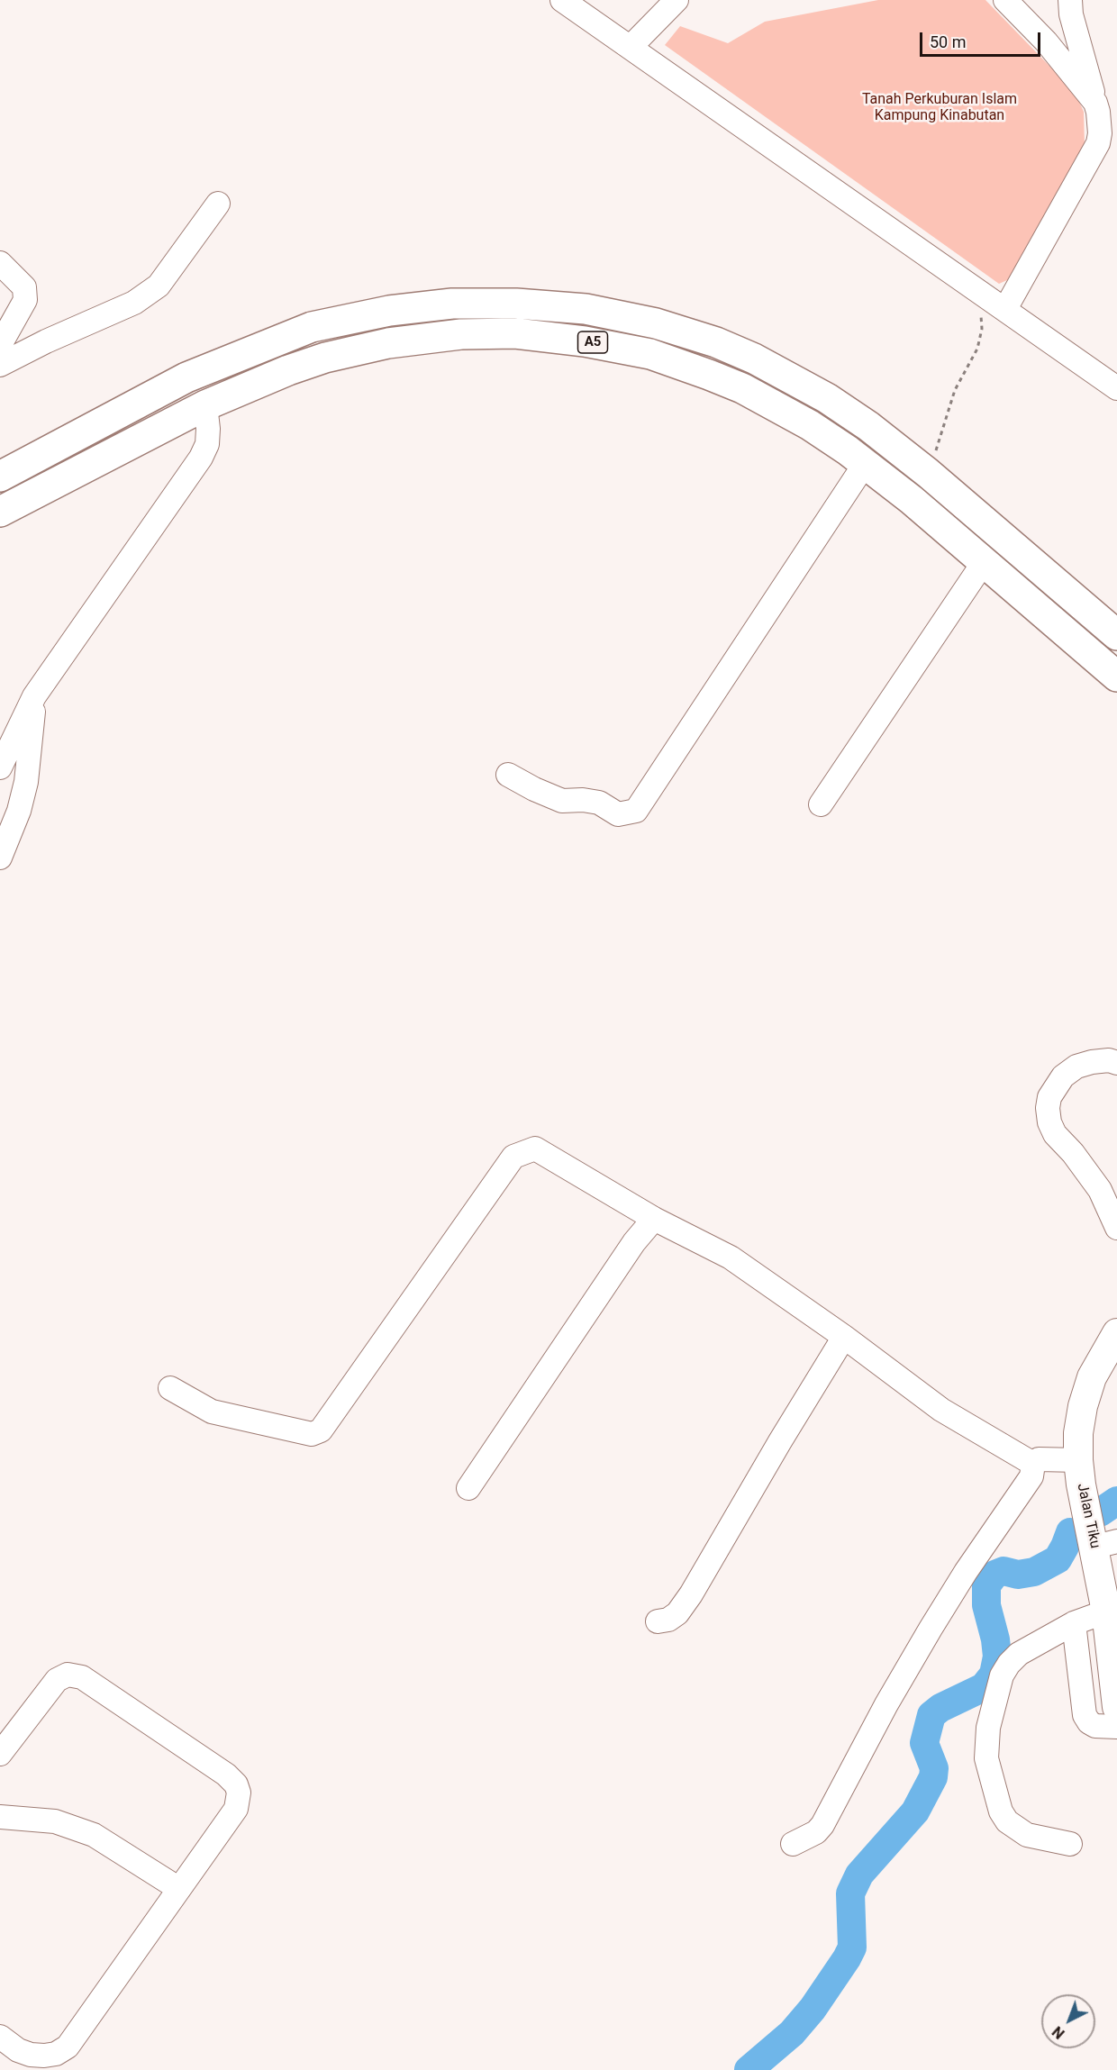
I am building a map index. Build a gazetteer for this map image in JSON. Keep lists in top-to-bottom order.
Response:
{
  "streets": {
    "highway": ["A5"],
    "main road": ["Jalan Tiku"]
  },
  "parks": ["Tanah Perkuburan Islam Kampung Kinabutan"],
  "scale_bar": "50 m",
  "north": "bottom left"
}
